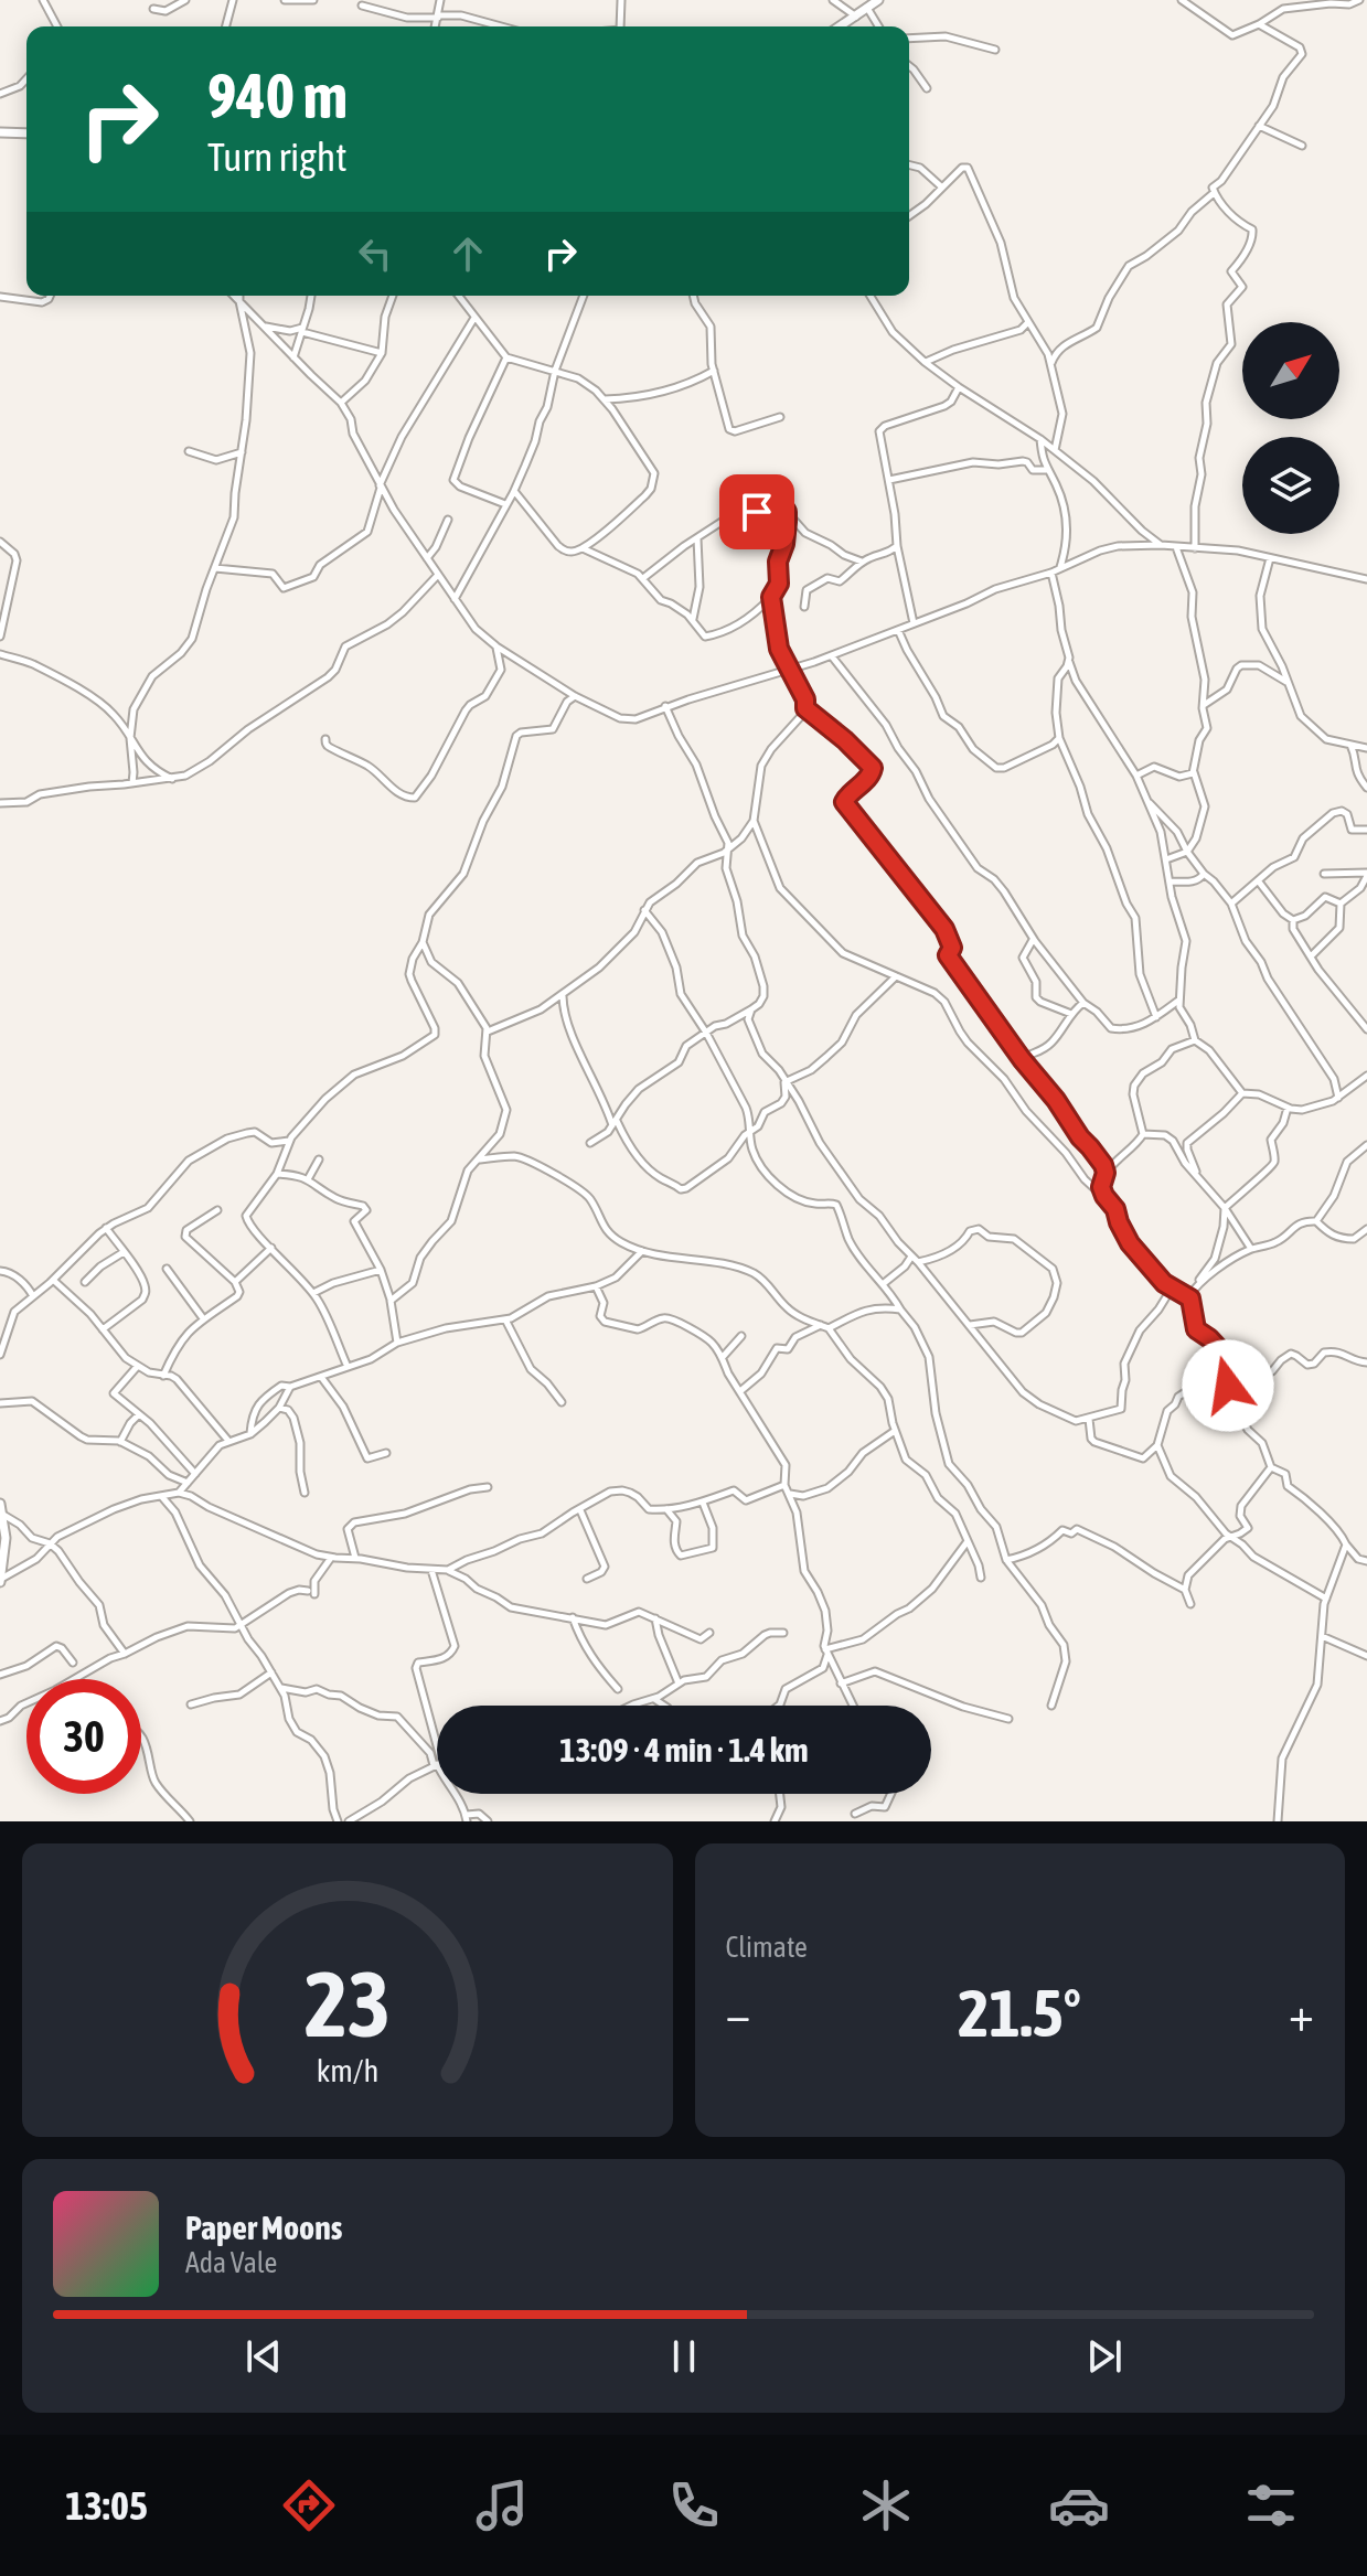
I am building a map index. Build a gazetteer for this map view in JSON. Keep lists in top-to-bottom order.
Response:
{
  "north": "top right",
  "page": {
    "turn": ["940 m", "Turn right"],
    "limit": "30",
    "trip": "13:09 · 4 min · 1.4 km",
    "tile": "Climate",
    "heat": ["−", "21.5°", "+"],
    "song": ["Paper Moons", "Ada Vale"],
    "tabs": "13:05",
    "gauge": ["23", "km/h"]
  }
}
